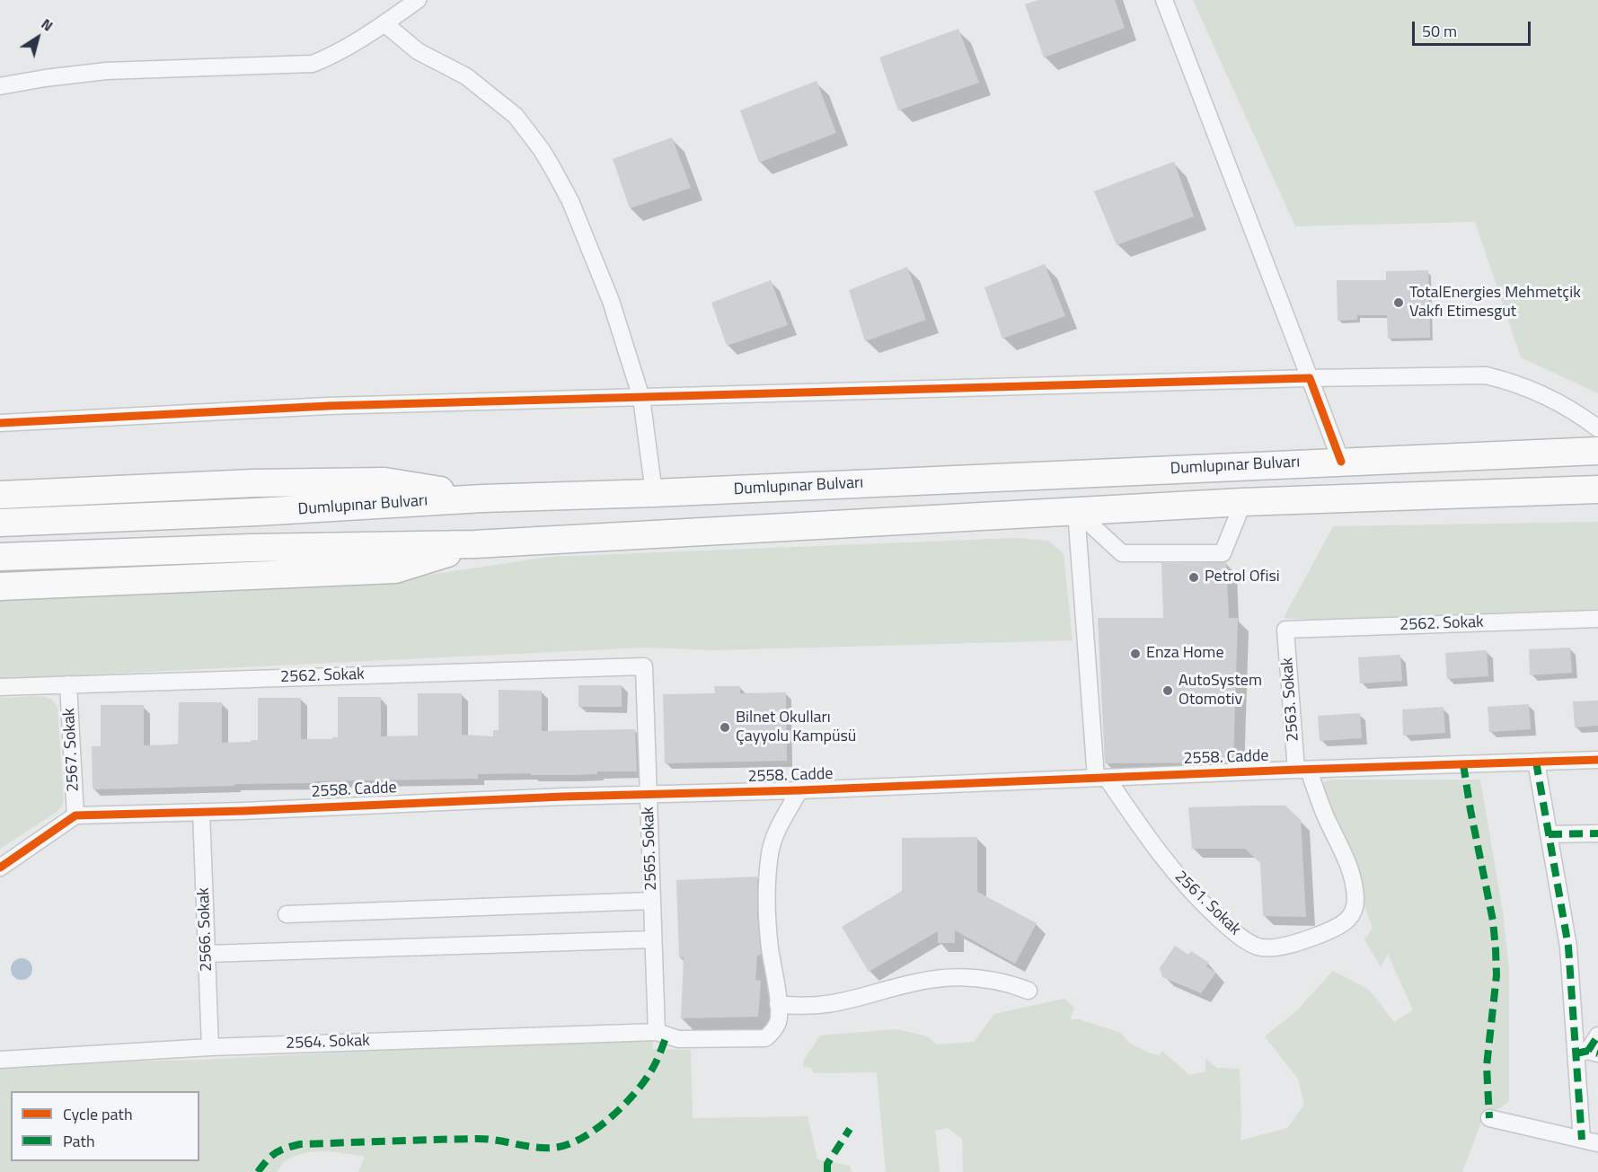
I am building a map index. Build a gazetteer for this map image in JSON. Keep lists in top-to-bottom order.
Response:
{
  "streets": {
    "highway": ["Dumlupınar Bulvarı"],
    "street": [
      "2562. Sokak",
      "2563. Sokak",
      "2567. Sokak",
      "2558. Cadde",
      "2565. Sokak",
      "2561. Sokak",
      "2566. Sokak",
      "2564. Sokak"
    ]
  },
  "crossings": [
    ["2562. Sokak", "2563. Sokak"],
    ["2562. Sokak", "2567. Sokak"],
    ["2562. Sokak", "2565. Sokak"],
    ["2563. Sokak", "2558. Cadde"],
    ["2563. Sokak", "2561. Sokak"],
    ["2567. Sokak", "2558. Cadde"],
    ["2558. Cadde", "2565. Sokak"],
    ["2558. Cadde", "2561. Sokak"],
    ["2558. Cadde", "2566. Sokak"],
    ["2565. Sokak", "2564. Sokak"],
    ["2566. Sokak", "2564. Sokak"]
  ],
  "places": [
    "TotalEnergies Mehmetçik Vakfı Etimesgut",
    "Petrol Ofisi",
    "Enza Home",
    "AutoSystem Otomotiv",
    "Bilnet Okulları Çayyolu Kampüsü"
  ],
  "legend": ["Cycle path", "Path"],
  "scale_bar": "50 m",
  "north": "top right"
}
